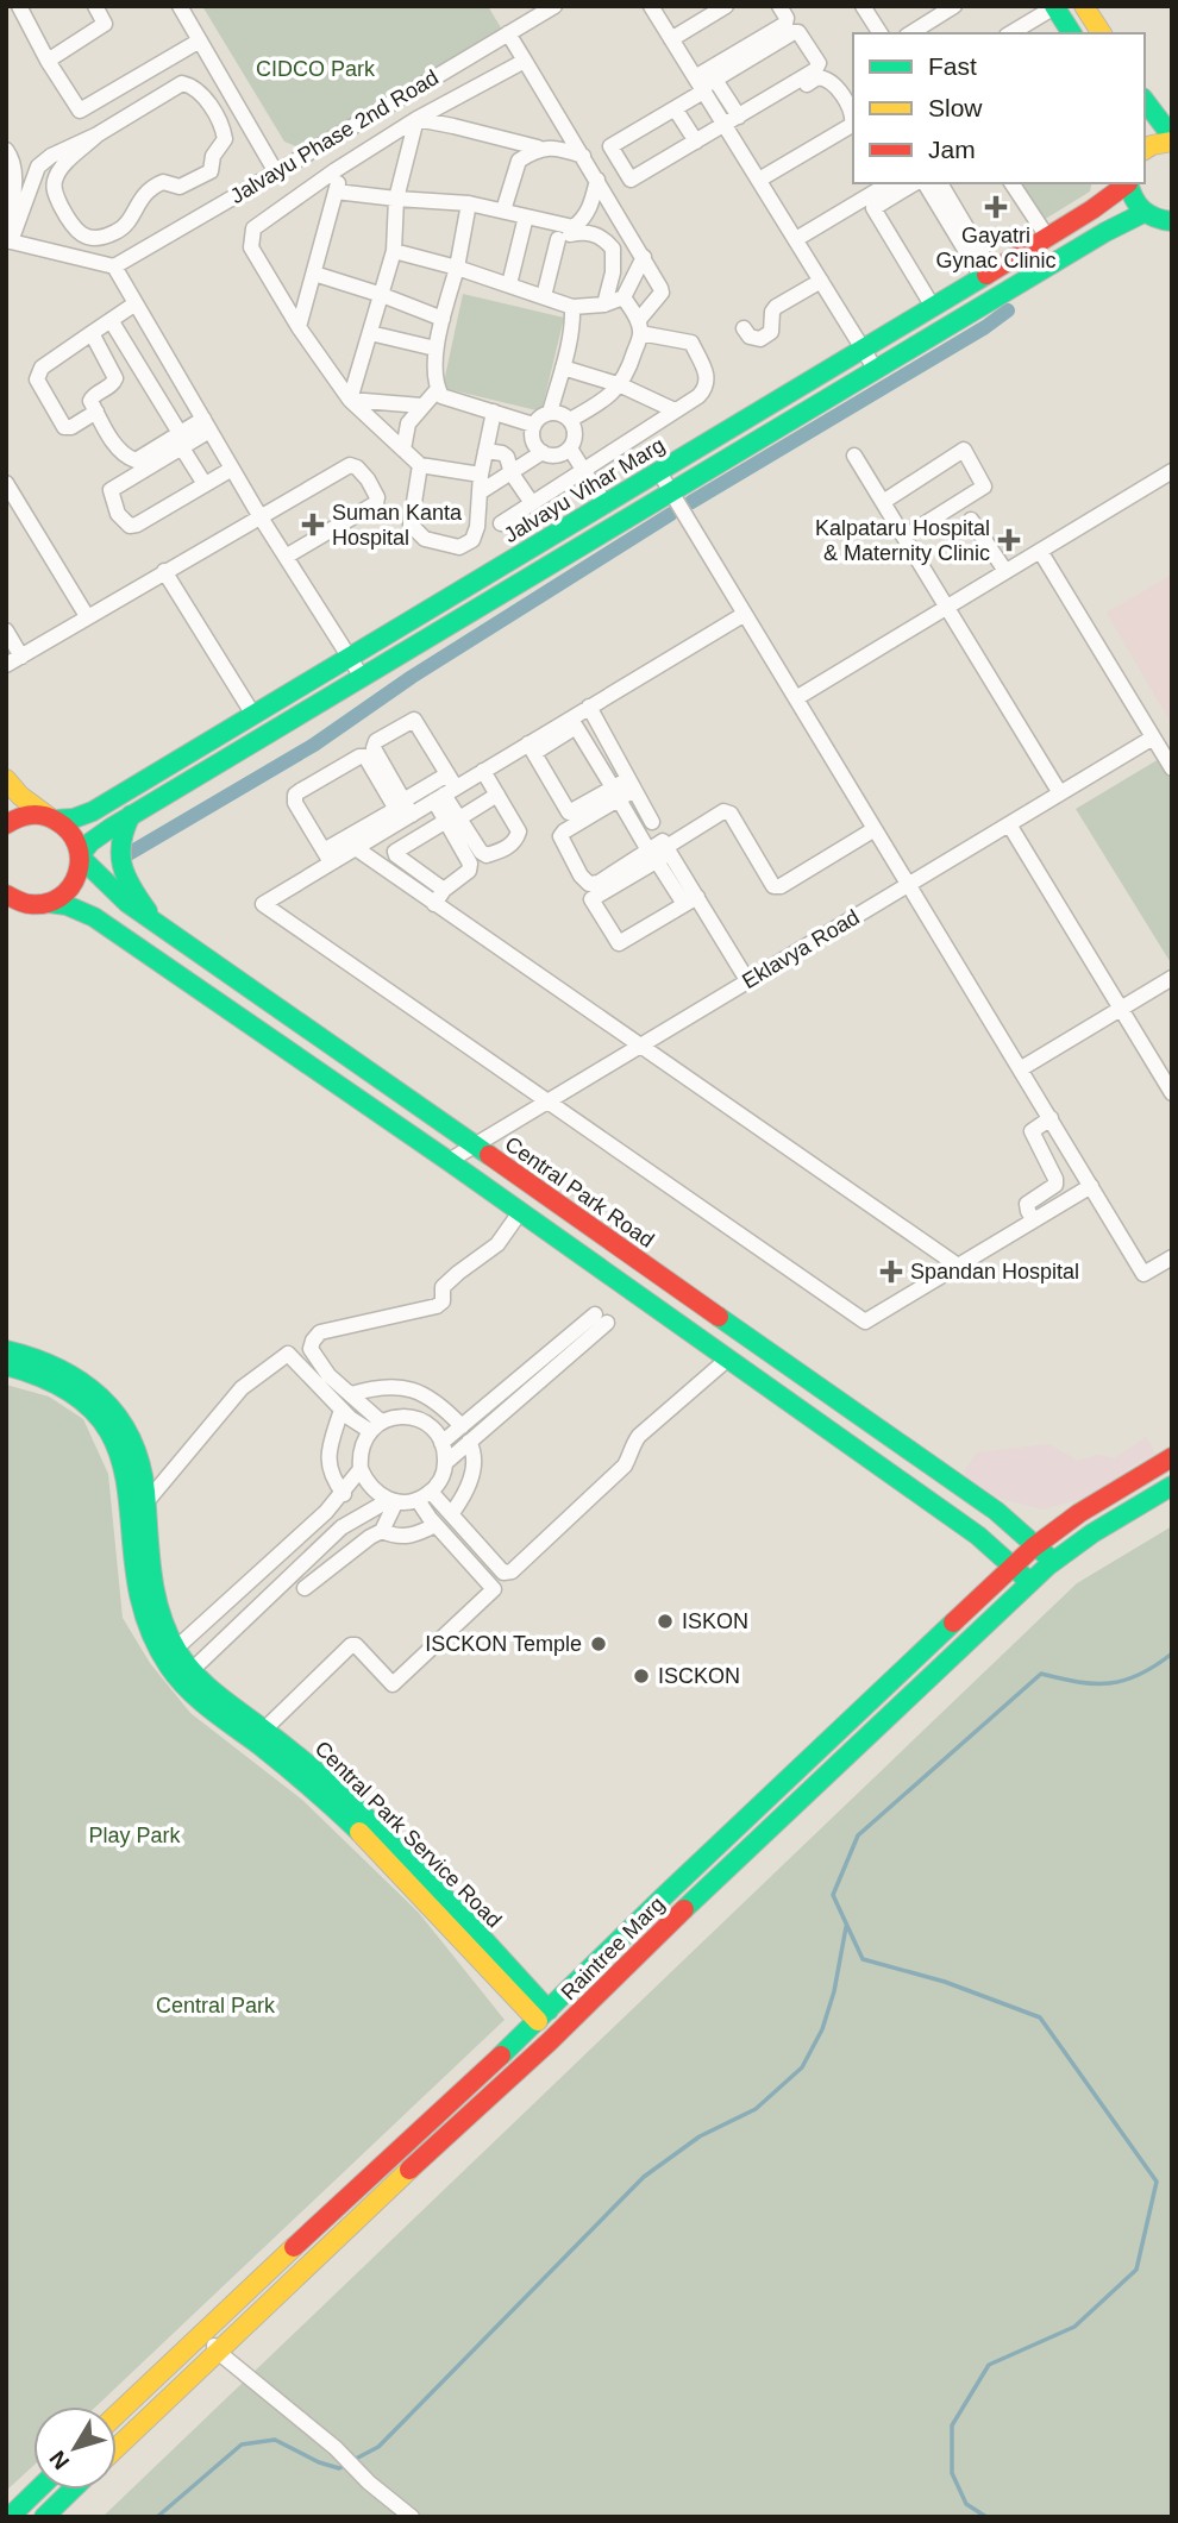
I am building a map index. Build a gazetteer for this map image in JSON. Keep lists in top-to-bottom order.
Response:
{
  "streets": {
    "main road": [
      "Jalvayu Vihar Marg",
      "Central Park Road",
      "Central Park Service Road",
      "Raintree Marg"
    ],
    "street": ["Jalvayu Phase 2nd Road", "Eklavya Road"]
  },
  "crossings": [
    ["Jalvayu Vihar Marg", "Central Park Road"],
    ["Eklavya Road", "Central Park Road"],
    ["Central Park Road", "Raintree Marg"],
    ["Central Park Service Road", "Raintree Marg"]
  ],
  "parks": ["CIDCO Park", "Play Park", "Central Park"],
  "places": {
    "health": [
      "Gayatri Gynac Clinic",
      "Suman Kanta Hospital",
      "Kalpataru Hospital & Maternity Clinic",
      "Spandan Hospital"
    ],
    "other": ["ISKON", "ISCKON Temple", "ISCKON"]
  },
  "legend": ["Fast", "Slow", "Jam"],
  "north": "bottom left"
}
